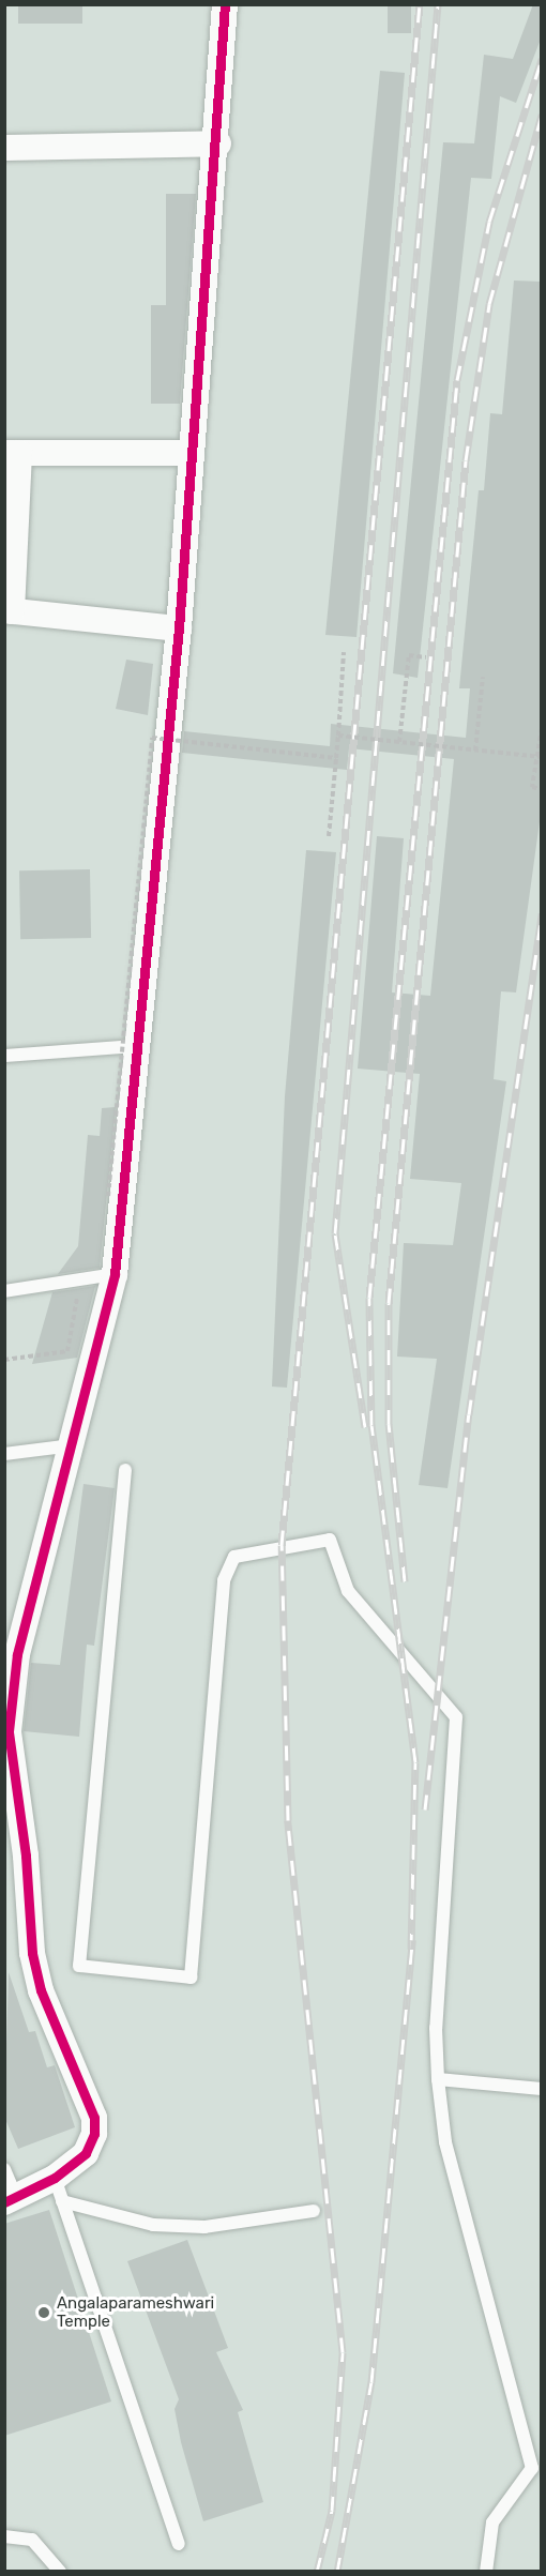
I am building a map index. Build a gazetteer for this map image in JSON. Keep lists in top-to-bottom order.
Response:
{
  "places": ["Angalaparameshwari Temple"]
}
